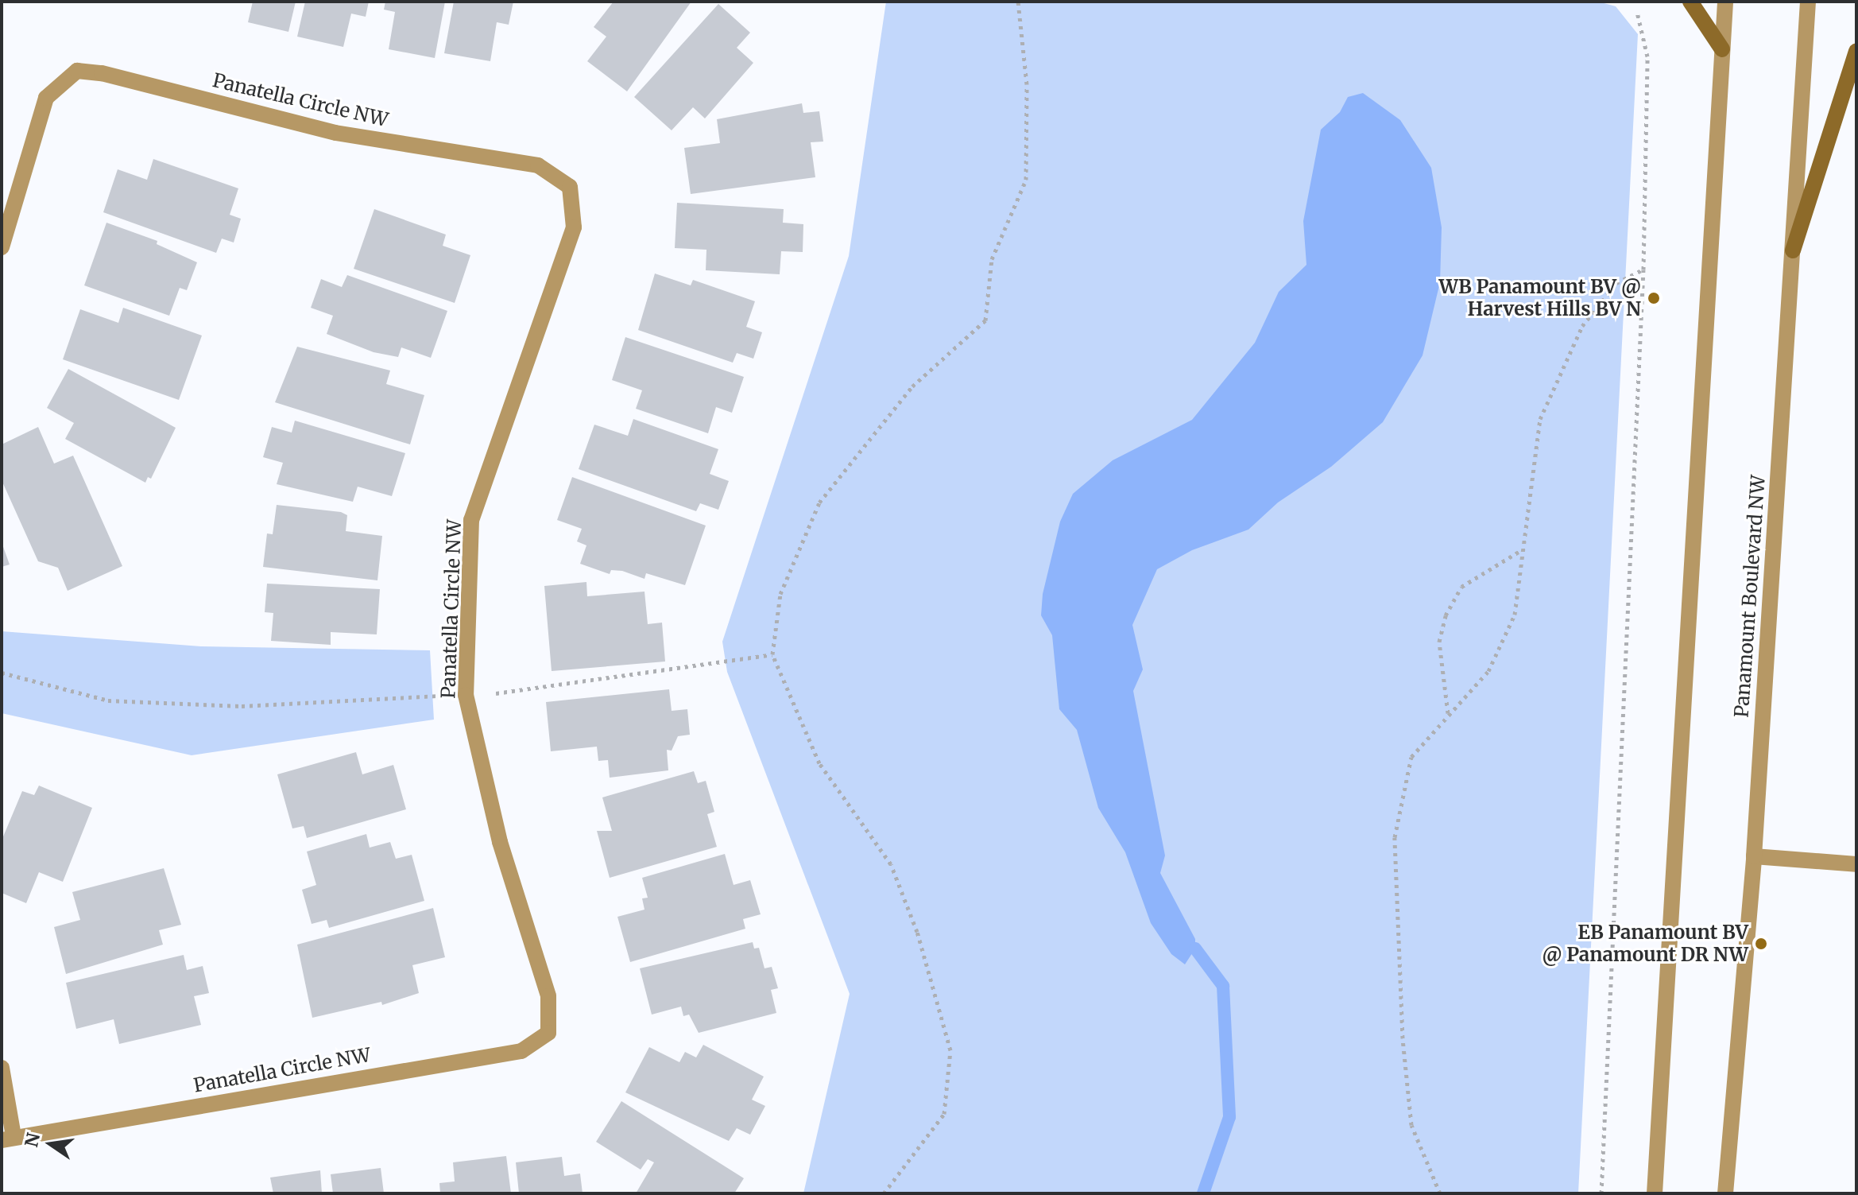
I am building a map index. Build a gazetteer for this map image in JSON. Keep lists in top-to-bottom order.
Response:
{
  "streets": {
    "street": ["Panatella Circle NW", "Panamount Boulevard NW"]
  },
  "places": ["WB Panamount BV @ Harvest Hills BV N", "EB Panamount BV @ Panamount DR NW"],
  "north": "left"
}
